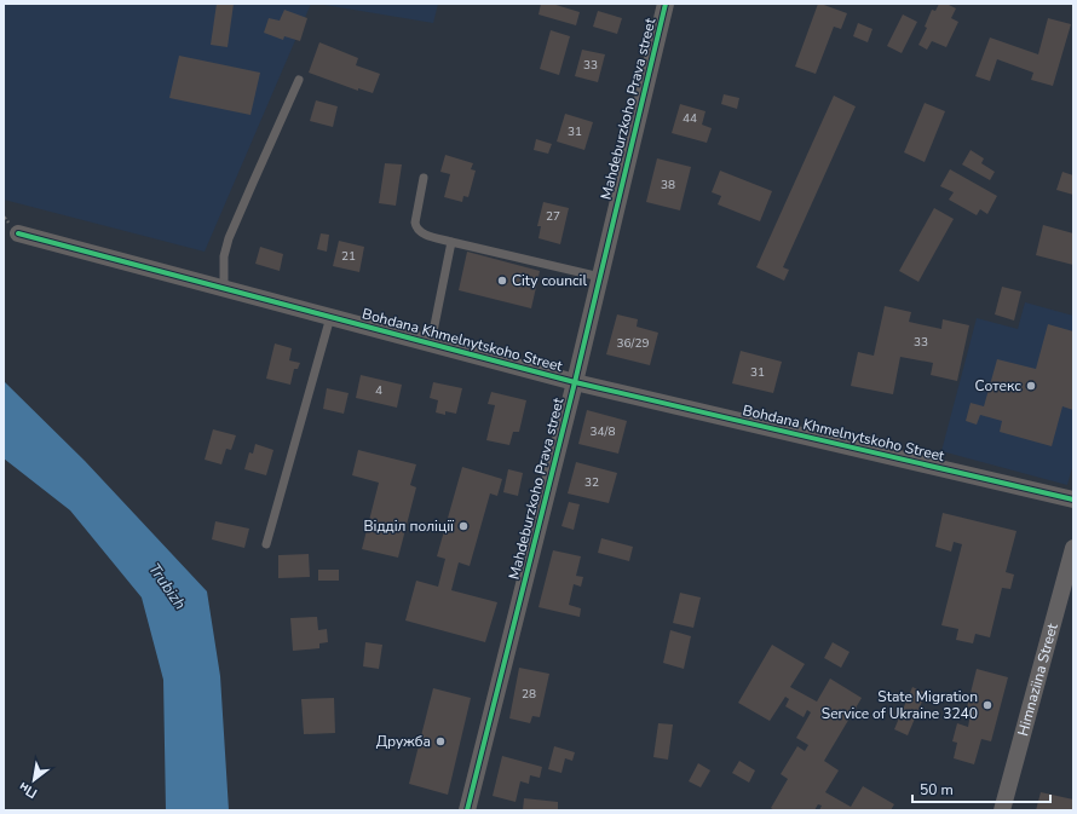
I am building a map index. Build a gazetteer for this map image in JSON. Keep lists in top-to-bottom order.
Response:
{
  "streets": {
    "street": ["Mahdeburzkoho Prava street", "Bohdana Khmelnytskoho Street", "Himnaziina Street"]
  },
  "crossings": [
    ["Mahdeburzkoho Prava street", "Bohdana Khmelnytskoho Street"]
  ],
  "water": ["Trubizh"],
  "places": [
    "City council",
    "Сотекс",
    "Відділ поліції",
    "State Migration Service of Ukraine 3240",
    "Дружба"
  ],
  "house_numbers": [
    "33",
    "44",
    "31",
    "38",
    "27",
    "21",
    "33",
    "36/29",
    "31",
    "4",
    "34/8",
    "32",
    "28"
  ],
  "scale_bar": "50 m",
  "north": "bottom left"
}
